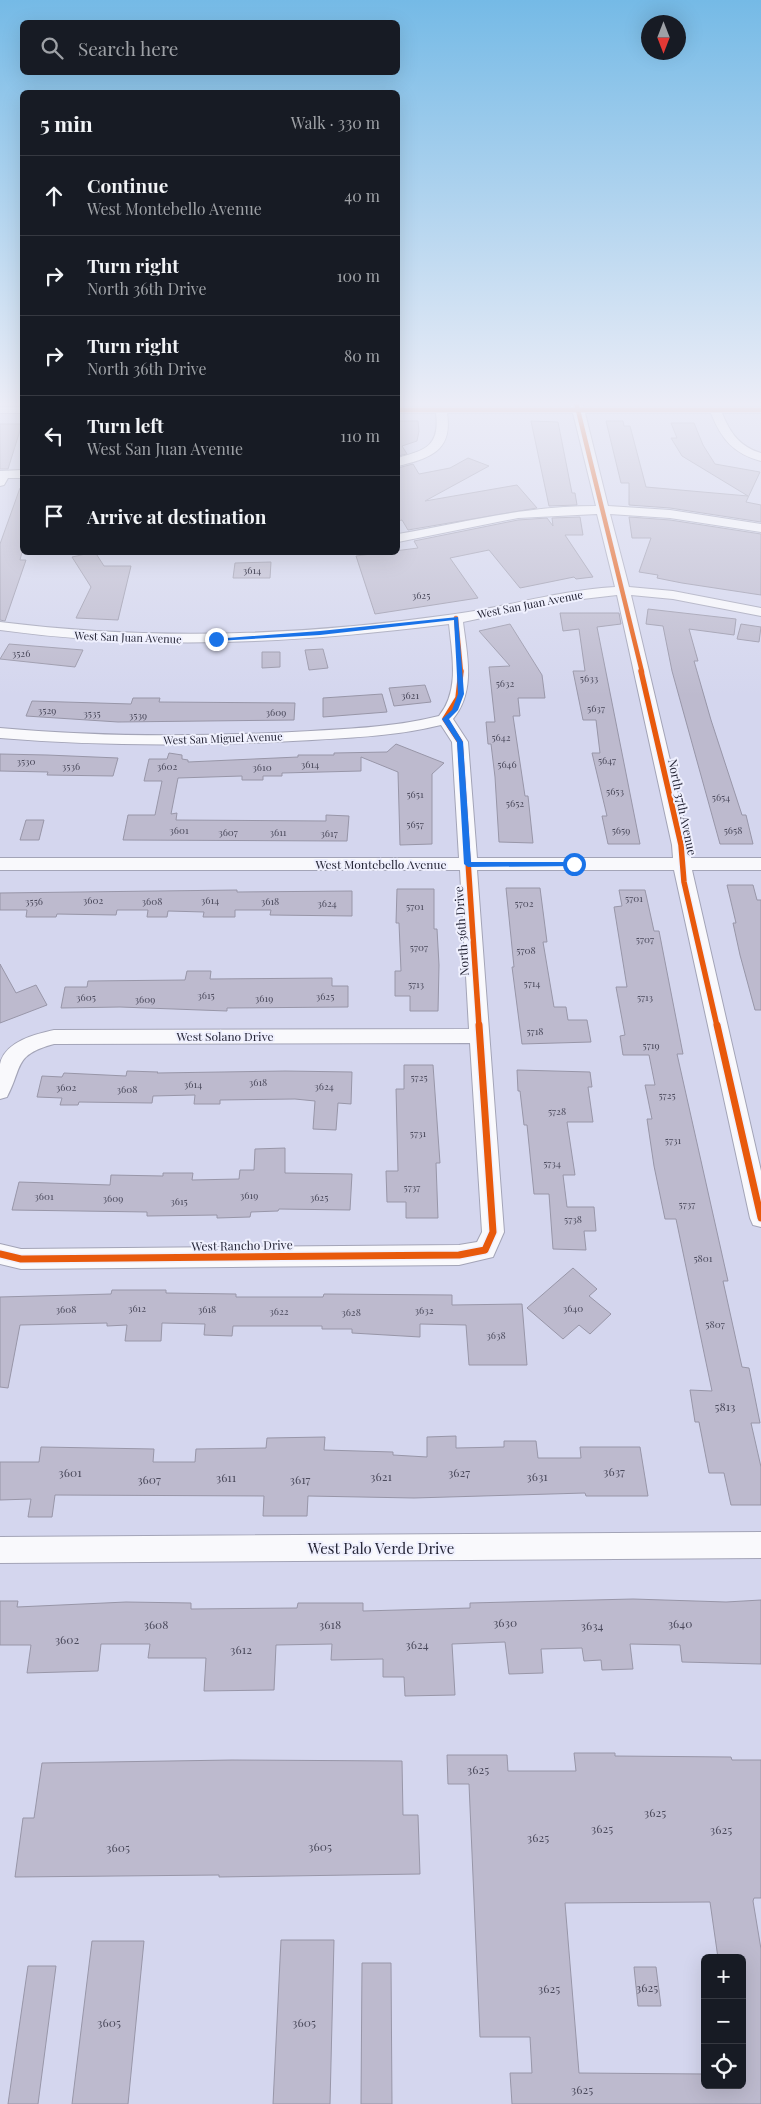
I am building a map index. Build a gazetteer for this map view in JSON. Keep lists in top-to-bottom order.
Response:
{
  "streets": {
    "street": [
      "West San Juan Avenue",
      "West San Miguel Avenue",
      "North 37th Avenue",
      "West Montebello Avenue",
      "North 36th Drive",
      "West Solano Drive",
      "West Rancho Drive",
      "West Palo Verde Drive"
    ]
  },
  "crossings": [
    ["West San Juan Avenue", "North 37th Avenue"],
    ["West San Miguel Avenue", "North 36th Drive"],
    ["North 37th Avenue", "West Montebello Avenue"],
    ["West Montebello Avenue", "North 36th Drive"],
    ["North 36th Drive", "West Solano Drive"],
    ["North 36th Drive", "West Rancho Drive"]
  ],
  "house_numbers": [
    "3614",
    "3625",
    "3526",
    "5633",
    "5632",
    "3621",
    "5637",
    "3529",
    "3609",
    "3535",
    "3539",
    "5642",
    "5647",
    "3530",
    "3614",
    "5646",
    "3536",
    "3602",
    "3610",
    "5653",
    "5651",
    "5654",
    "5652",
    "5657",
    "3601",
    "5659",
    "5658",
    "3607",
    "3611",
    "3617",
    "5701",
    "3602",
    "3614",
    "3556",
    "3608",
    "3618",
    "3624",
    "5702",
    "5701",
    "5707",
    "5707",
    "5708",
    "5714",
    "5713",
    "3615",
    "3625",
    "3605",
    "5713",
    "3619",
    "3609",
    "5718",
    "5719",
    "5725",
    "3618",
    "3614",
    "3624",
    "3602",
    "3608",
    "5725",
    "5728",
    "5731",
    "5731",
    "5734",
    "5737",
    "3619",
    "3601",
    "3625",
    "3609",
    "3615",
    "5737",
    "5738",
    "5801",
    "3612",
    "3640",
    "3608",
    "3618",
    "3632",
    "3622",
    "3628",
    "5807",
    "3638",
    "5813",
    "3637",
    "3601",
    "3627",
    "3621",
    "3631",
    "3611",
    "3607",
    "3617",
    "3630",
    "3640",
    "3608",
    "3618",
    "3634",
    "3602",
    "3624",
    "3612",
    "3625",
    "3625",
    "3625",
    "3625",
    "3625",
    "3605",
    "3605",
    "3625",
    "3625",
    "3605",
    "3605",
    "3625"
  ],
  "north": "bottom",
  "page": {
    "search": "Search here",
    "heading": ["5 min", "Walk · 330 m"],
    "list": [
      ["Continue", "West Montebello Avenue", "40 m"],
      ["Turn right", "North 36th Drive", "100 m"],
      ["Turn right", "North 36th Drive", "80 m"],
      ["Turn left", "West San Juan Avenue", "110 m"],
      "Arrive at destination"
    ],
    "map_buttons": ["+", "−"]
  }
}
